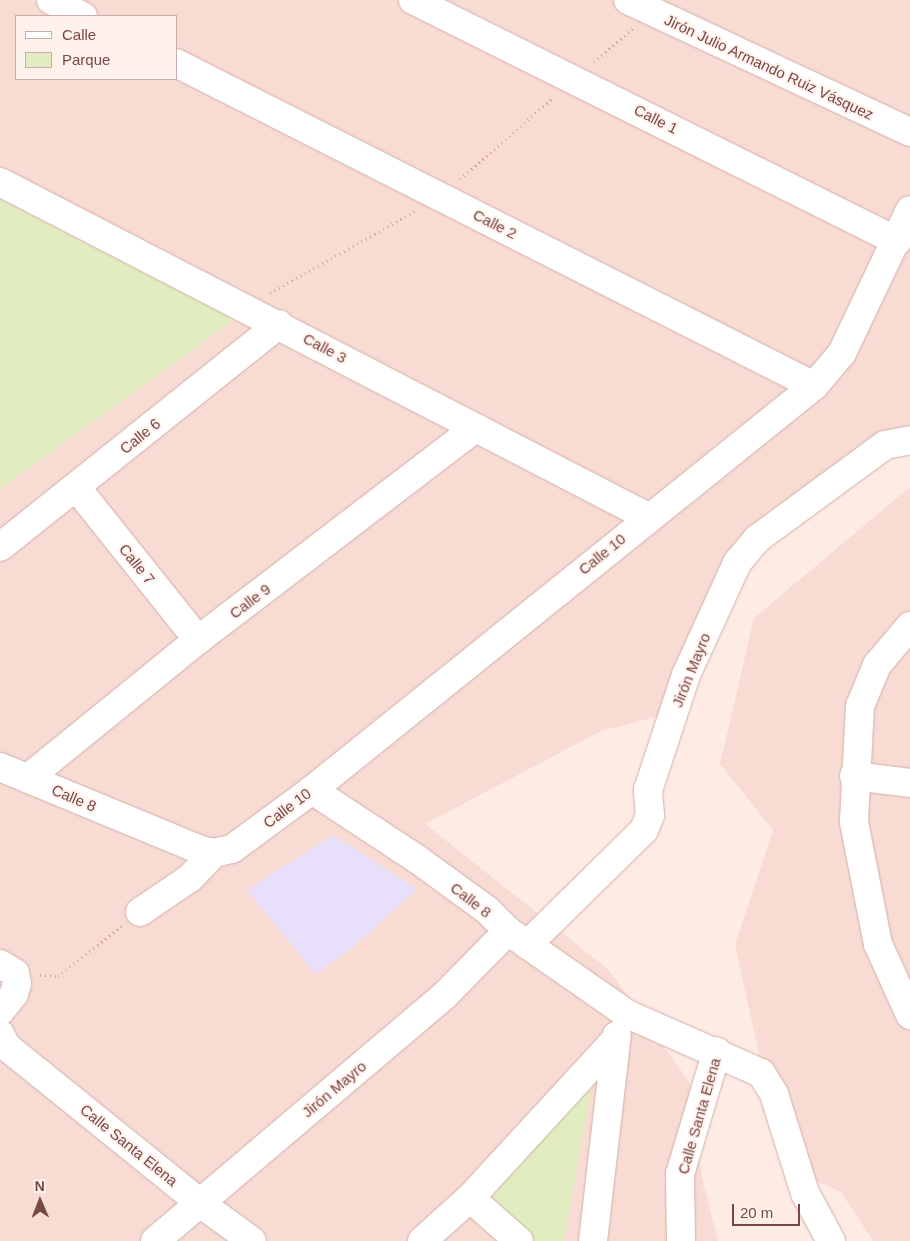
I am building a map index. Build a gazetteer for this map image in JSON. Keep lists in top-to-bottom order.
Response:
{
  "streets": {
    "street": [
      "Jirón Julio Armando Ruiz Vásquez",
      "Calle 1",
      "Calle 2",
      "Calle 3",
      "Calle 6",
      "Calle 10",
      "Calle 7",
      "Calle 9",
      "Jirón Mayro",
      "Calle 8",
      "Calle Santa Elena"
    ]
  },
  "crossings": [
    ["Calle 1", "Calle 10"],
    ["Calle 2", "Calle 10"],
    ["Calle 3", "Calle 6"],
    ["Calle 3", "Calle 10"],
    ["Calle 3", "Calle 9"],
    ["Calle 6", "Calle 7"],
    ["Calle 10", "Calle 8"],
    ["Calle 7", "Calle 9"],
    ["Calle 9", "Calle 8"],
    ["Jirón Mayro", "Calle 8"],
    ["Jirón Mayro", "Calle Santa Elena"],
    ["Calle 8", "Calle Santa Elena"]
  ],
  "legend": ["Calle", "Parque"],
  "scale_bar": "20 m",
  "north": "top"
}
